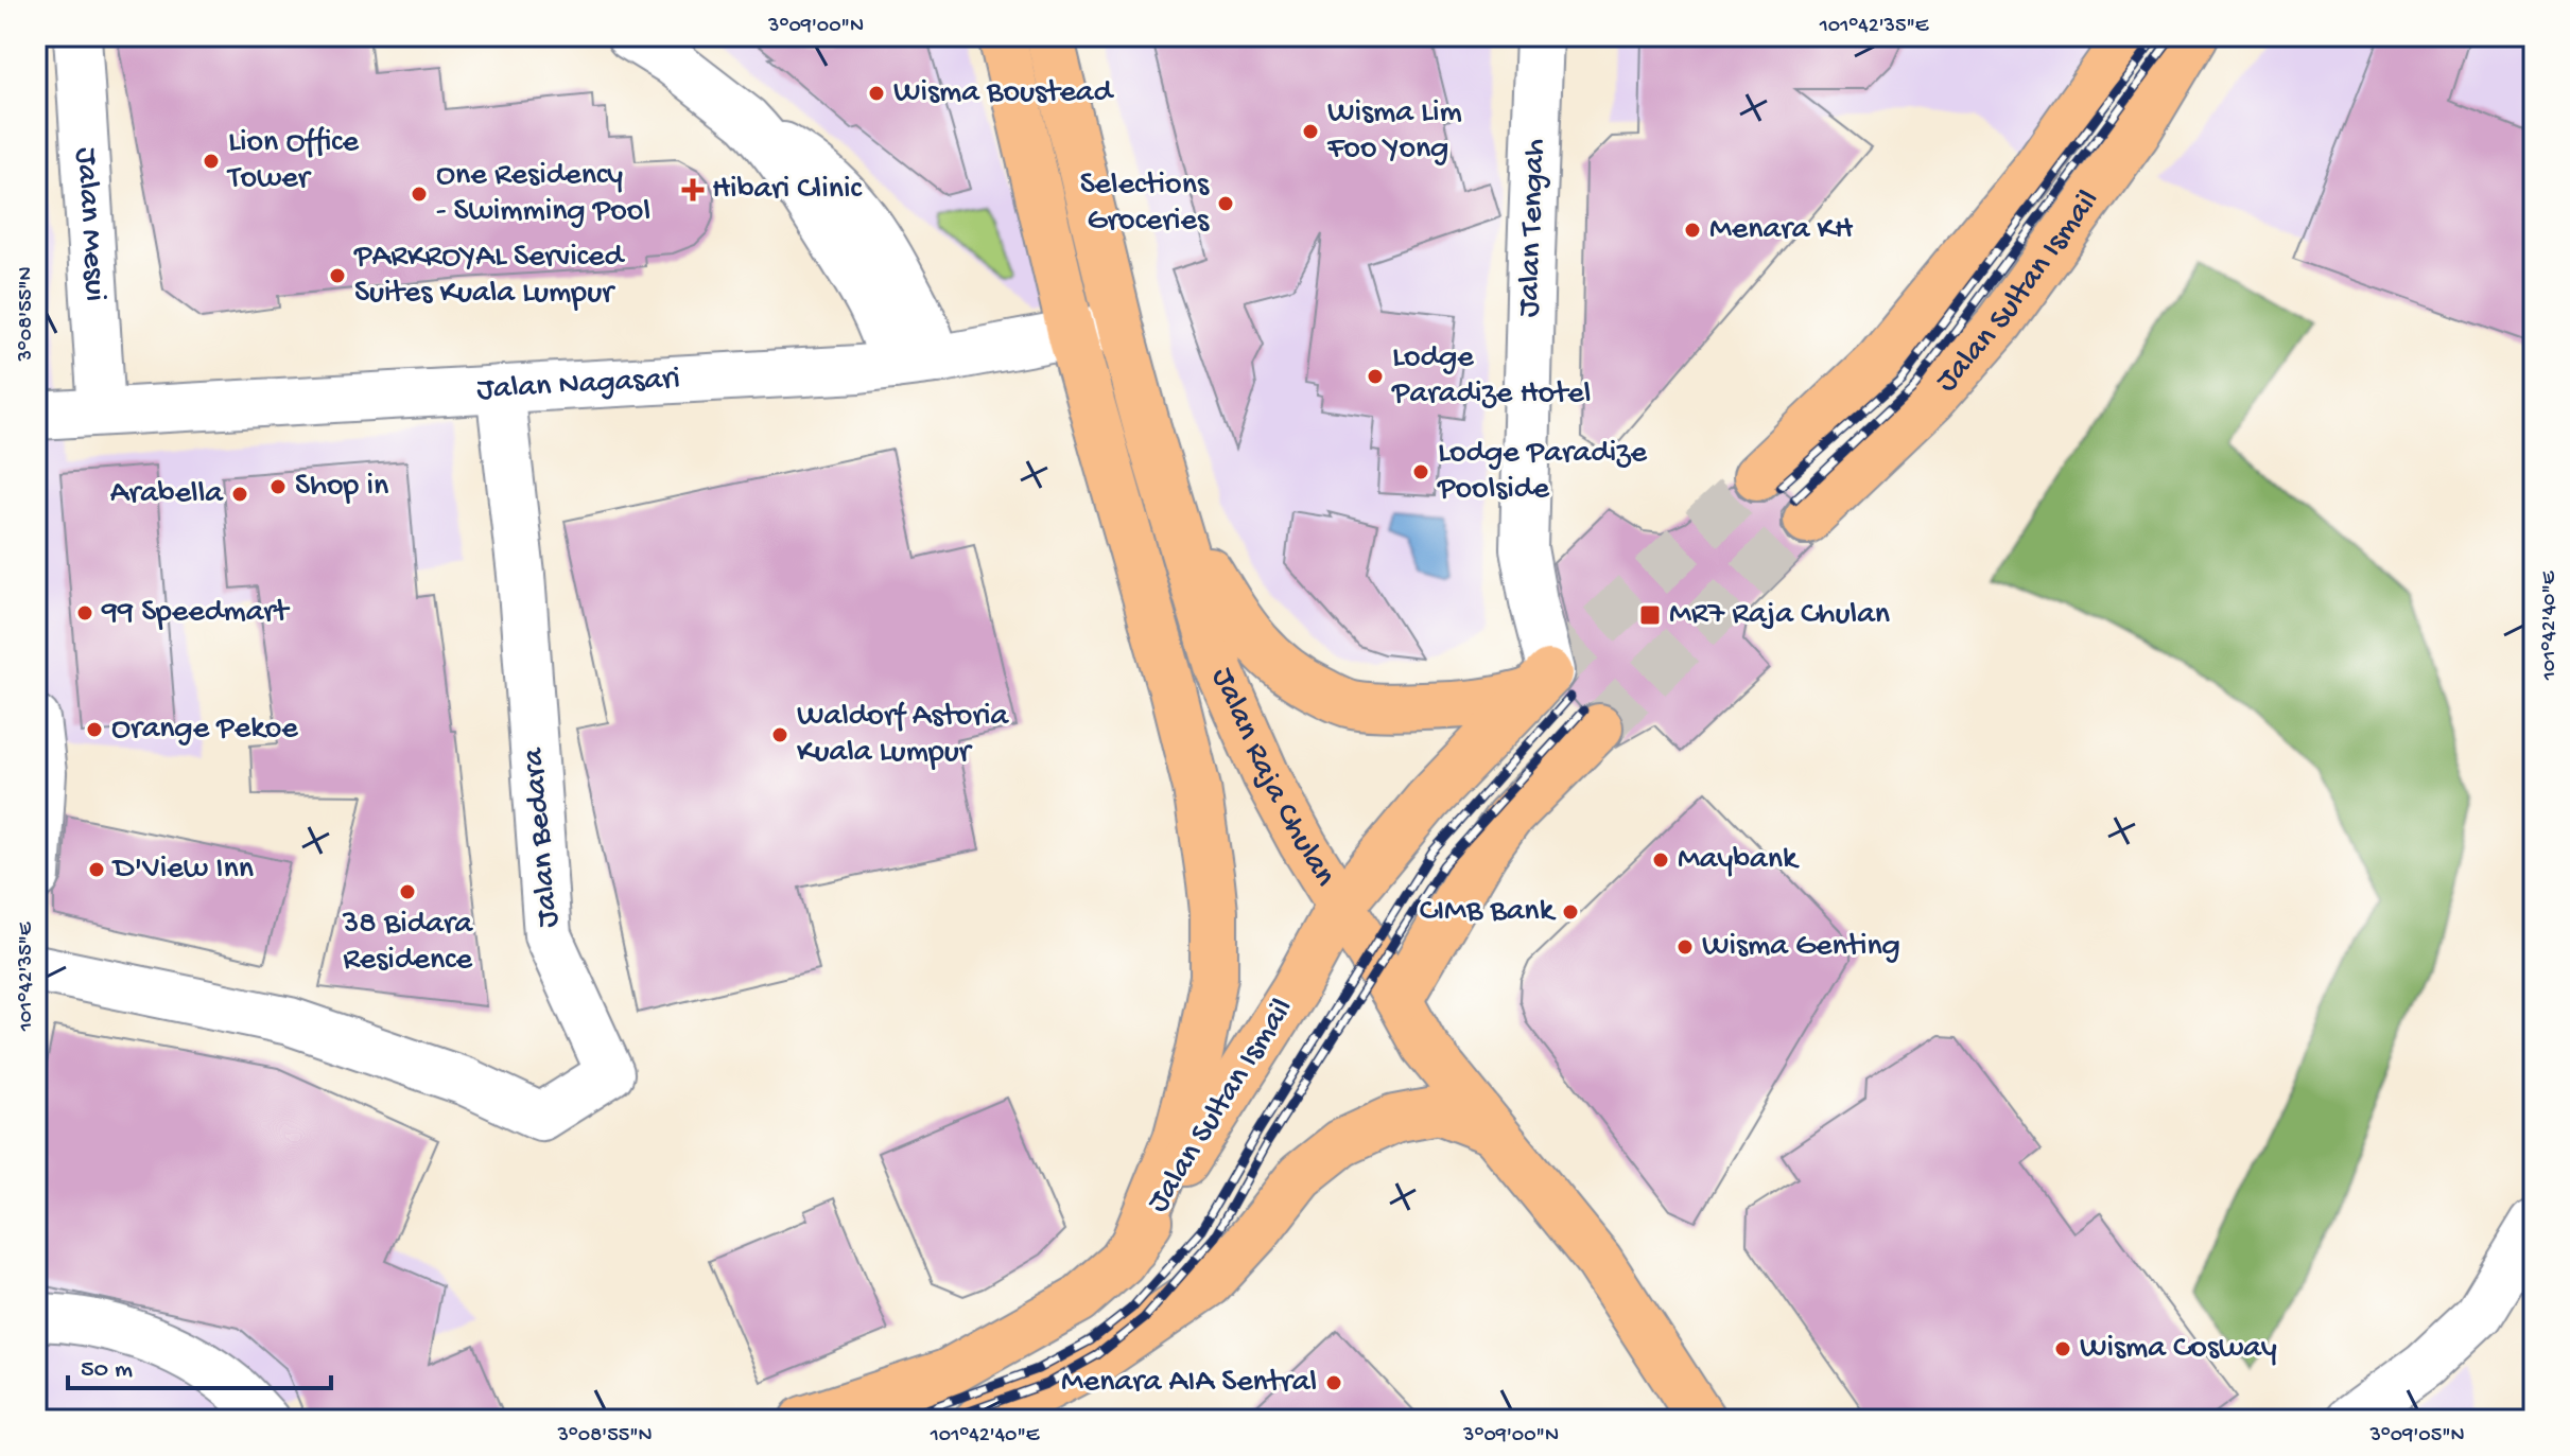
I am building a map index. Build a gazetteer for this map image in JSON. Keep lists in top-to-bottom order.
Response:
{
  "streets": {
    "main road": ["Jalan Sultan Ismail", "Jalan Raja Chulan"],
    "street": [
      "Jalan Mesui",
      "Jalan Tengah",
      "Jalan Nagasari",
      "Jalan Bedara"
    ]
  },
  "crossings": [
    ["Jalan Mesui", "Jalan Nagasari"],
    ["Jalan Tengah", "Jalan Sultan Ismail"],
    ["Jalan Sultan Ismail", "Jalan Raja Chulan"],
    ["Jalan Nagasari", "Jalan Raja Chulan"],
    ["Jalan Nagasari", "Jalan Bedara"]
  ],
  "places": {
    "other": [
      "Wisma Boustead",
      "Wisma Lim Foo Yong",
      "Lion Office Tower",
      "One Residency - Swimming Pool",
      "Selections Groceries",
      "Menara KH",
      "PARKROYAL Serviced Suites Kuala Lumpur",
      "Lodge Paradize Hotel",
      "Lodge Paradize Poolside",
      "Shop in",
      "Arabella",
      "99 Speedmart",
      "Orange Pekoe",
      "Waldorf Astoria Kuala Lumpur",
      "Maybank",
      "D'View Inn",
      "38 Bidara Residence",
      "CIMB Bank",
      "Wisma Genting",
      "Wisma Cosway",
      "Menara AIA Sentral"
    ],
    "health": ["Hibari Clinic"],
    "transit": ["MR7 Raja Chulan"]
  },
  "scale_bar": "50 m",
  "coordinates": [
    "3°09'00\"N",
    "101°42'35\"E",
    "3°08'55\"N",
    "101°42'40\"E",
    "3°09'05\"N"
  ]
}
